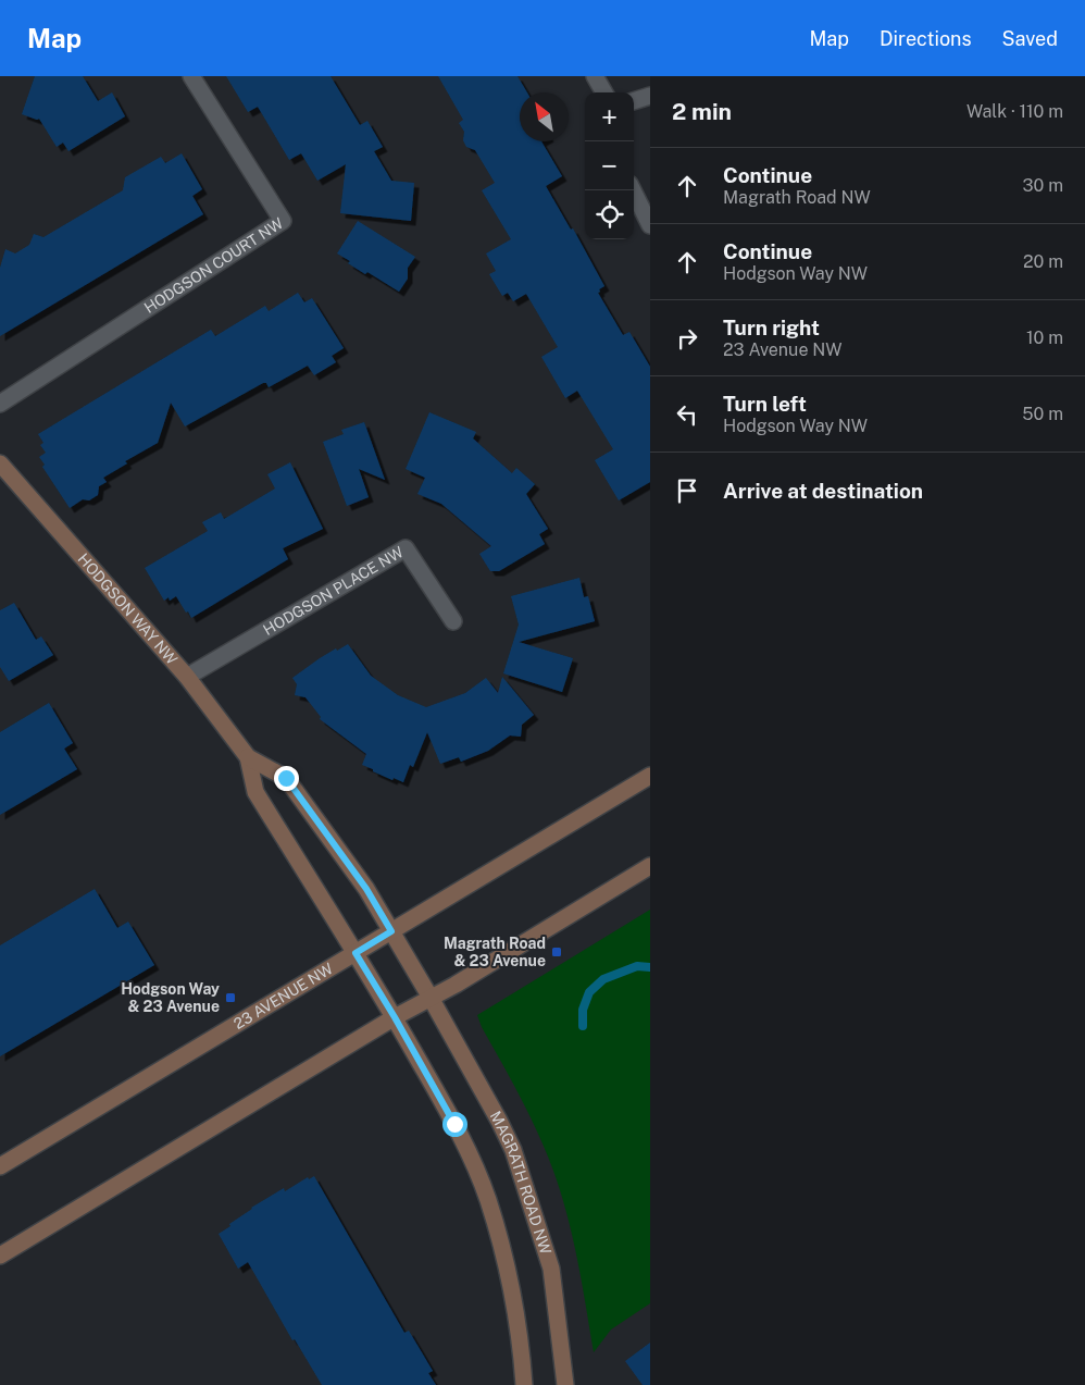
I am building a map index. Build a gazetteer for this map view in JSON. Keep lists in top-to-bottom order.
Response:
{
  "streets": {
    "street": [
      "HODGSON COURT NW",
      "HODGSON PLACE NW",
      "HODGSON WAY NW",
      "23 AVENUE NW",
      "MAGRATH ROAD NW"
    ]
  },
  "crossings": [
    ["HODGSON PLACE NW", "HODGSON WAY NW"],
    ["HODGSON WAY NW", "23 AVENUE NW"],
    ["HODGSON WAY NW", "MAGRATH ROAD NW"]
  ],
  "places": {
    "transit": ["Magrath Road & 23 Avenue", "Hodgson Way & 23 Avenue"]
  },
  "north": "top left",
  "page": {
    "header": "Map",
    "nav": ["Map", "Directions", "Saved"],
    "heading": ["2 min", "Walk · 110 m"],
    "map_buttons": ["+", "−"],
    "list": [
      ["Continue", "Magrath Road NW", "30 m"],
      ["Continue", "Hodgson Way NW", "20 m"],
      ["Turn right", "23 Avenue NW", "10 m"],
      ["Turn left", "Hodgson Way NW", "50 m"],
      "Arrive at destination"
    ]
  }
}
